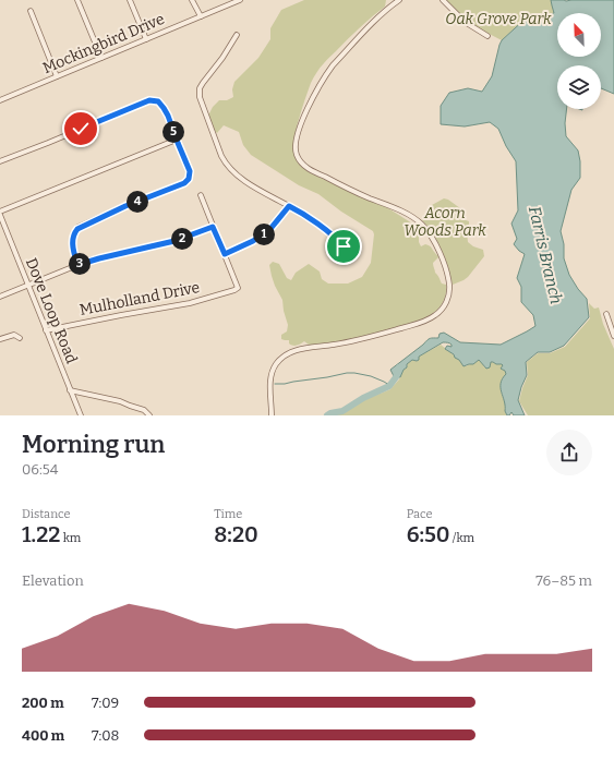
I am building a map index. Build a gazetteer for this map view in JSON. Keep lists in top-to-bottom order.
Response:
{
  "streets": {
    "street": ["Mockingbird Drive", "Mulholland Drive", "Dove Loop Road"]
  },
  "crossings": [
    ["Mulholland Drive", "Dove Loop Road"]
  ],
  "water": ["Farris Branch"],
  "parks": ["Oak Grove Park", "Acorn Woods Park"],
  "north": "top left",
  "page": {
    "pins": [
      "5",
      "4",
      "1",
      "2",
      "3"
    ],
    "heading": ["Morning run", "06:54"],
    "stats": [
      ["Distance", "1.22 km"],
      ["Time", "8:20"],
      ["Pace", "6:50 /km"]
    ],
    "chart": ["Elevation", "76–85 m"],
    "list": [
      {
        "name": "200 m",
        "note": "7:09"
      },
      {
        "name": "400 m",
        "note": "7:08"
      }
    ]
  }
}
